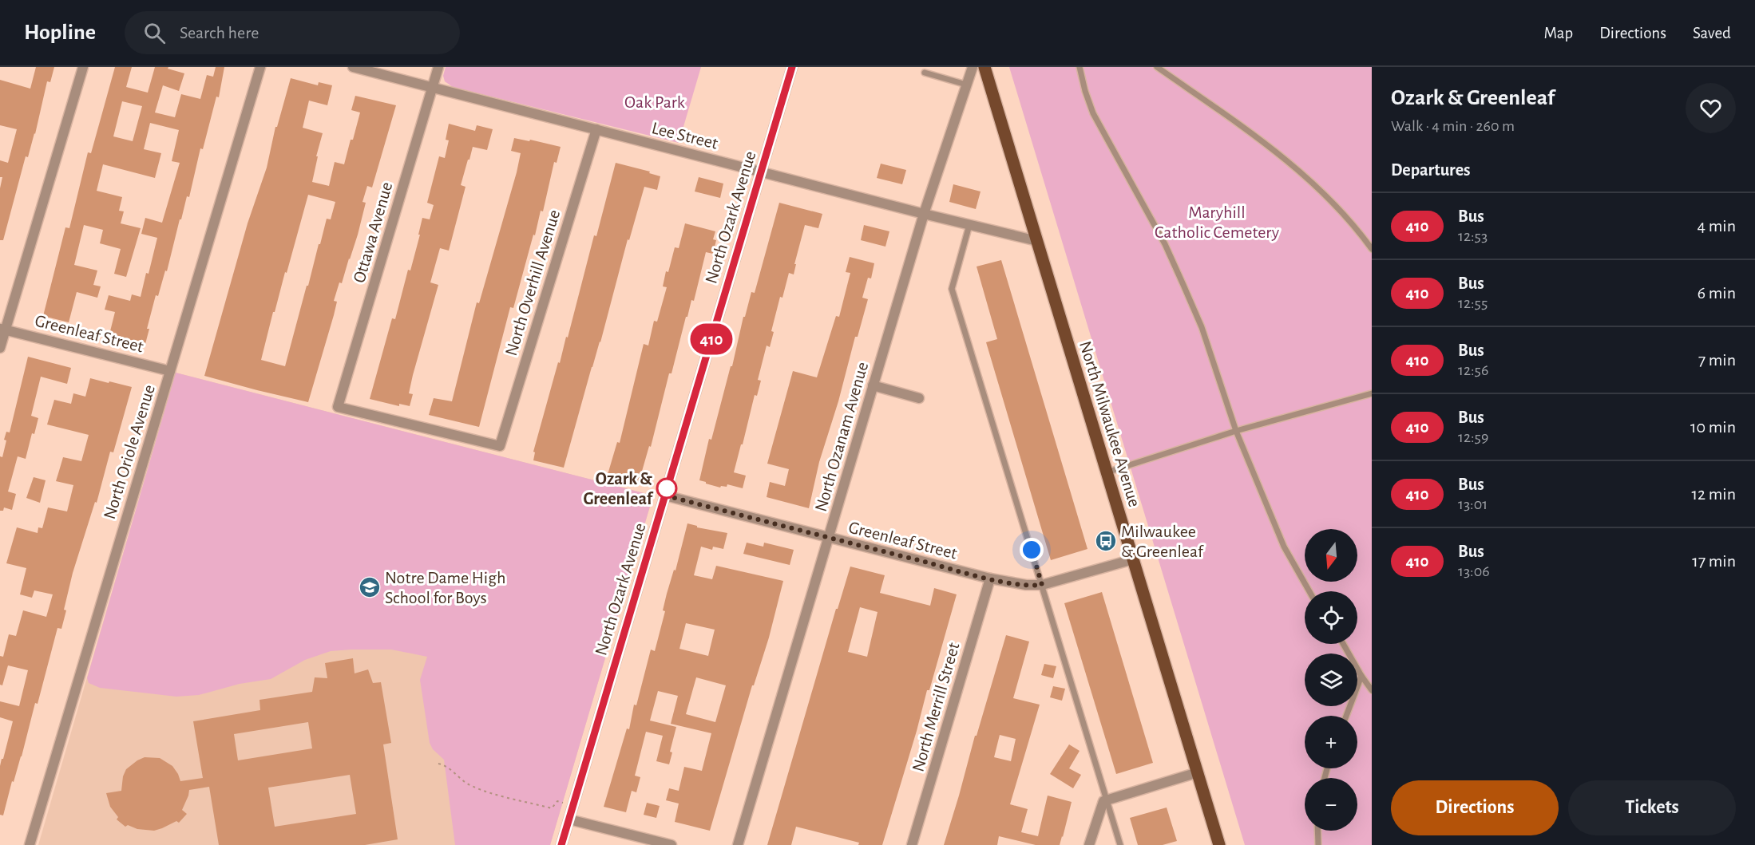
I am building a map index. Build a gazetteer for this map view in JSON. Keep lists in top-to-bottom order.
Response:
{
  "streets": {
    "main road": ["North Milwaukee Avenue"],
    "street": [
      "Lee Street",
      "North Ozark Avenue",
      "Ottawa Avenue",
      "North Overhill Avenue",
      "Greenleaf Street",
      "North Ozanam Avenue",
      "North Oriole Avenue",
      "North Merrill Street"
    ]
  },
  "crossings": [
    ["Lee Street", "North Ozark Avenue"],
    ["Lee Street", "Ottawa Avenue"],
    ["Lee Street", "North Overhill Avenue"],
    ["Lee Street", "North Milwaukee Avenue"],
    ["Lee Street", "North Ozanam Avenue"],
    ["North Ozark Avenue", "Greenleaf Street"],
    ["Ottawa Avenue", "North Overhill Avenue"],
    ["Greenleaf Street", "North Milwaukee Avenue"],
    ["Greenleaf Street", "North Ozanam Avenue"],
    ["Greenleaf Street", "North Oriole Avenue"],
    ["Greenleaf Street", "North Merrill Street"]
  ],
  "parks": ["Oak Park", "Maryhill Catholic Cemetery"],
  "places": {
    "other": ["Ozark & Greenleaf"],
    "bus stop": ["Milwaukee & Greenleaf"],
    "school or university": ["Notre Dame High School for Boys"]
  },
  "lines": ["bus line 410"],
  "north": "bottom",
  "page": {
    "header": "Hopline",
    "search": "Search here",
    "nav": ["Map", "Directions", "Saved"],
    "on_map": "410",
    "heading": [
      ["Ozark & Greenleaf", "Walk · 4 min · 260 m"],
      "Departures"
    ],
    "list": [
      {
        "mark": "410",
        "name": "Bus",
        "note": "12:53",
        "value": "4 min"
      },
      {
        "mark": "410",
        "name": "Bus",
        "note": "12:55",
        "value": "6 min"
      },
      {
        "mark": "410",
        "name": "Bus",
        "note": "12:56",
        "value": "7 min"
      },
      {
        "mark": "410",
        "name": "Bus",
        "note": "12:59",
        "value": "10 min"
      },
      {
        "mark": "410",
        "name": "Bus",
        "note": "13:01",
        "value": "12 min"
      },
      {
        "mark": "410",
        "name": "Bus",
        "note": "13:06",
        "value": "17 min"
      }
    ],
    "map_buttons": ["+", "−"],
    "buttons": ["Directions", "Tickets"]
  }
}
